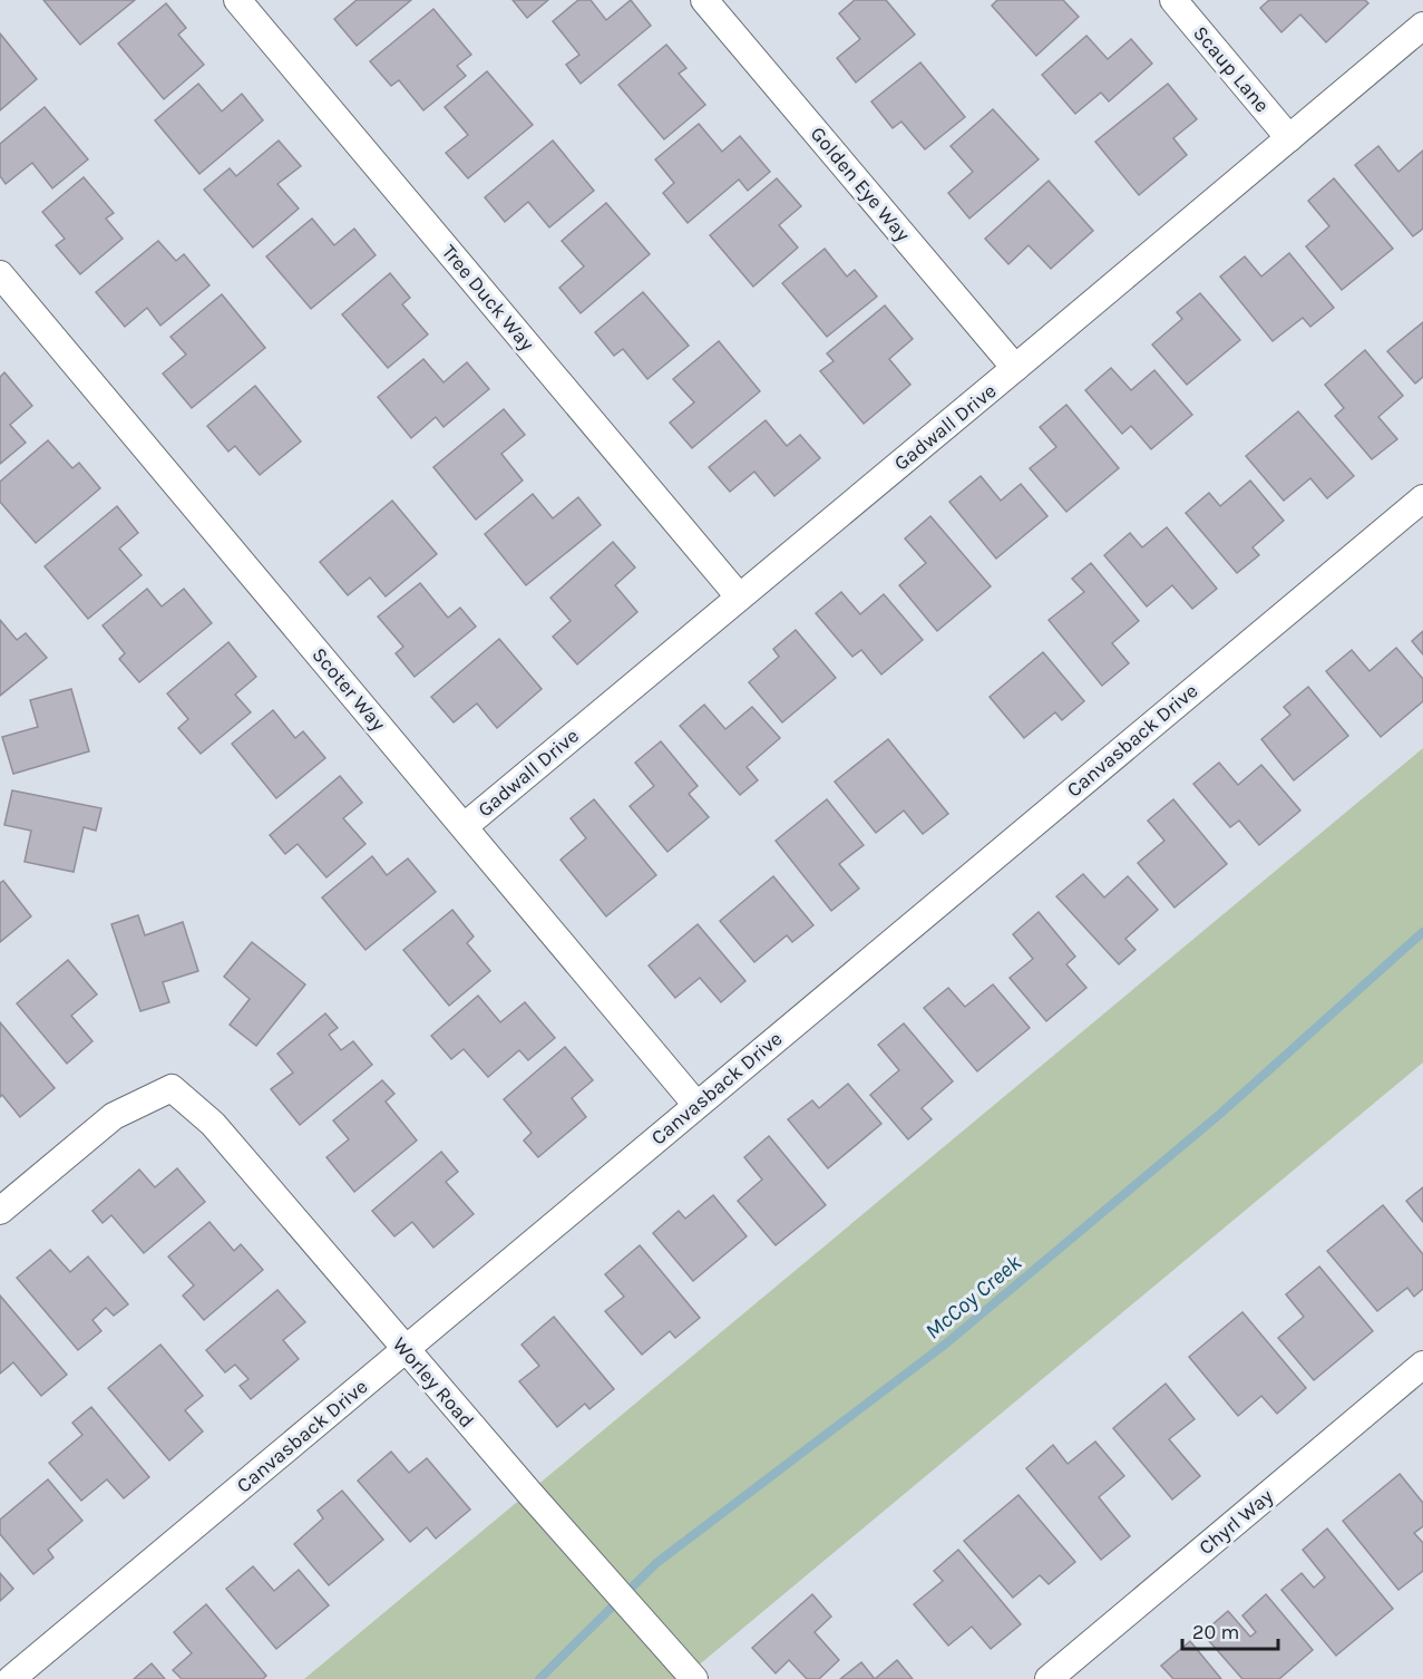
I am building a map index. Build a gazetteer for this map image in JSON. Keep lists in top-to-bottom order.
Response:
{
  "streets": {
    "street": [
      "Scaup Lane",
      "Golden Eye Way",
      "Tree Duck Way",
      "Gadwall Drive",
      "Scoter Way",
      "Canvasback Drive",
      "Worley Road",
      "Chyrl Way"
    ]
  },
  "crossings": [
    ["Scaup Lane", "Gadwall Drive"],
    ["Golden Eye Way", "Gadwall Drive"],
    ["Tree Duck Way", "Gadwall Drive"],
    ["Gadwall Drive", "Scoter Way"],
    ["Scoter Way", "Canvasback Drive"],
    ["Canvasback Drive", "Worley Road"]
  ],
  "water": ["McCoy Creek"],
  "scale_bar": "20 m"
}
